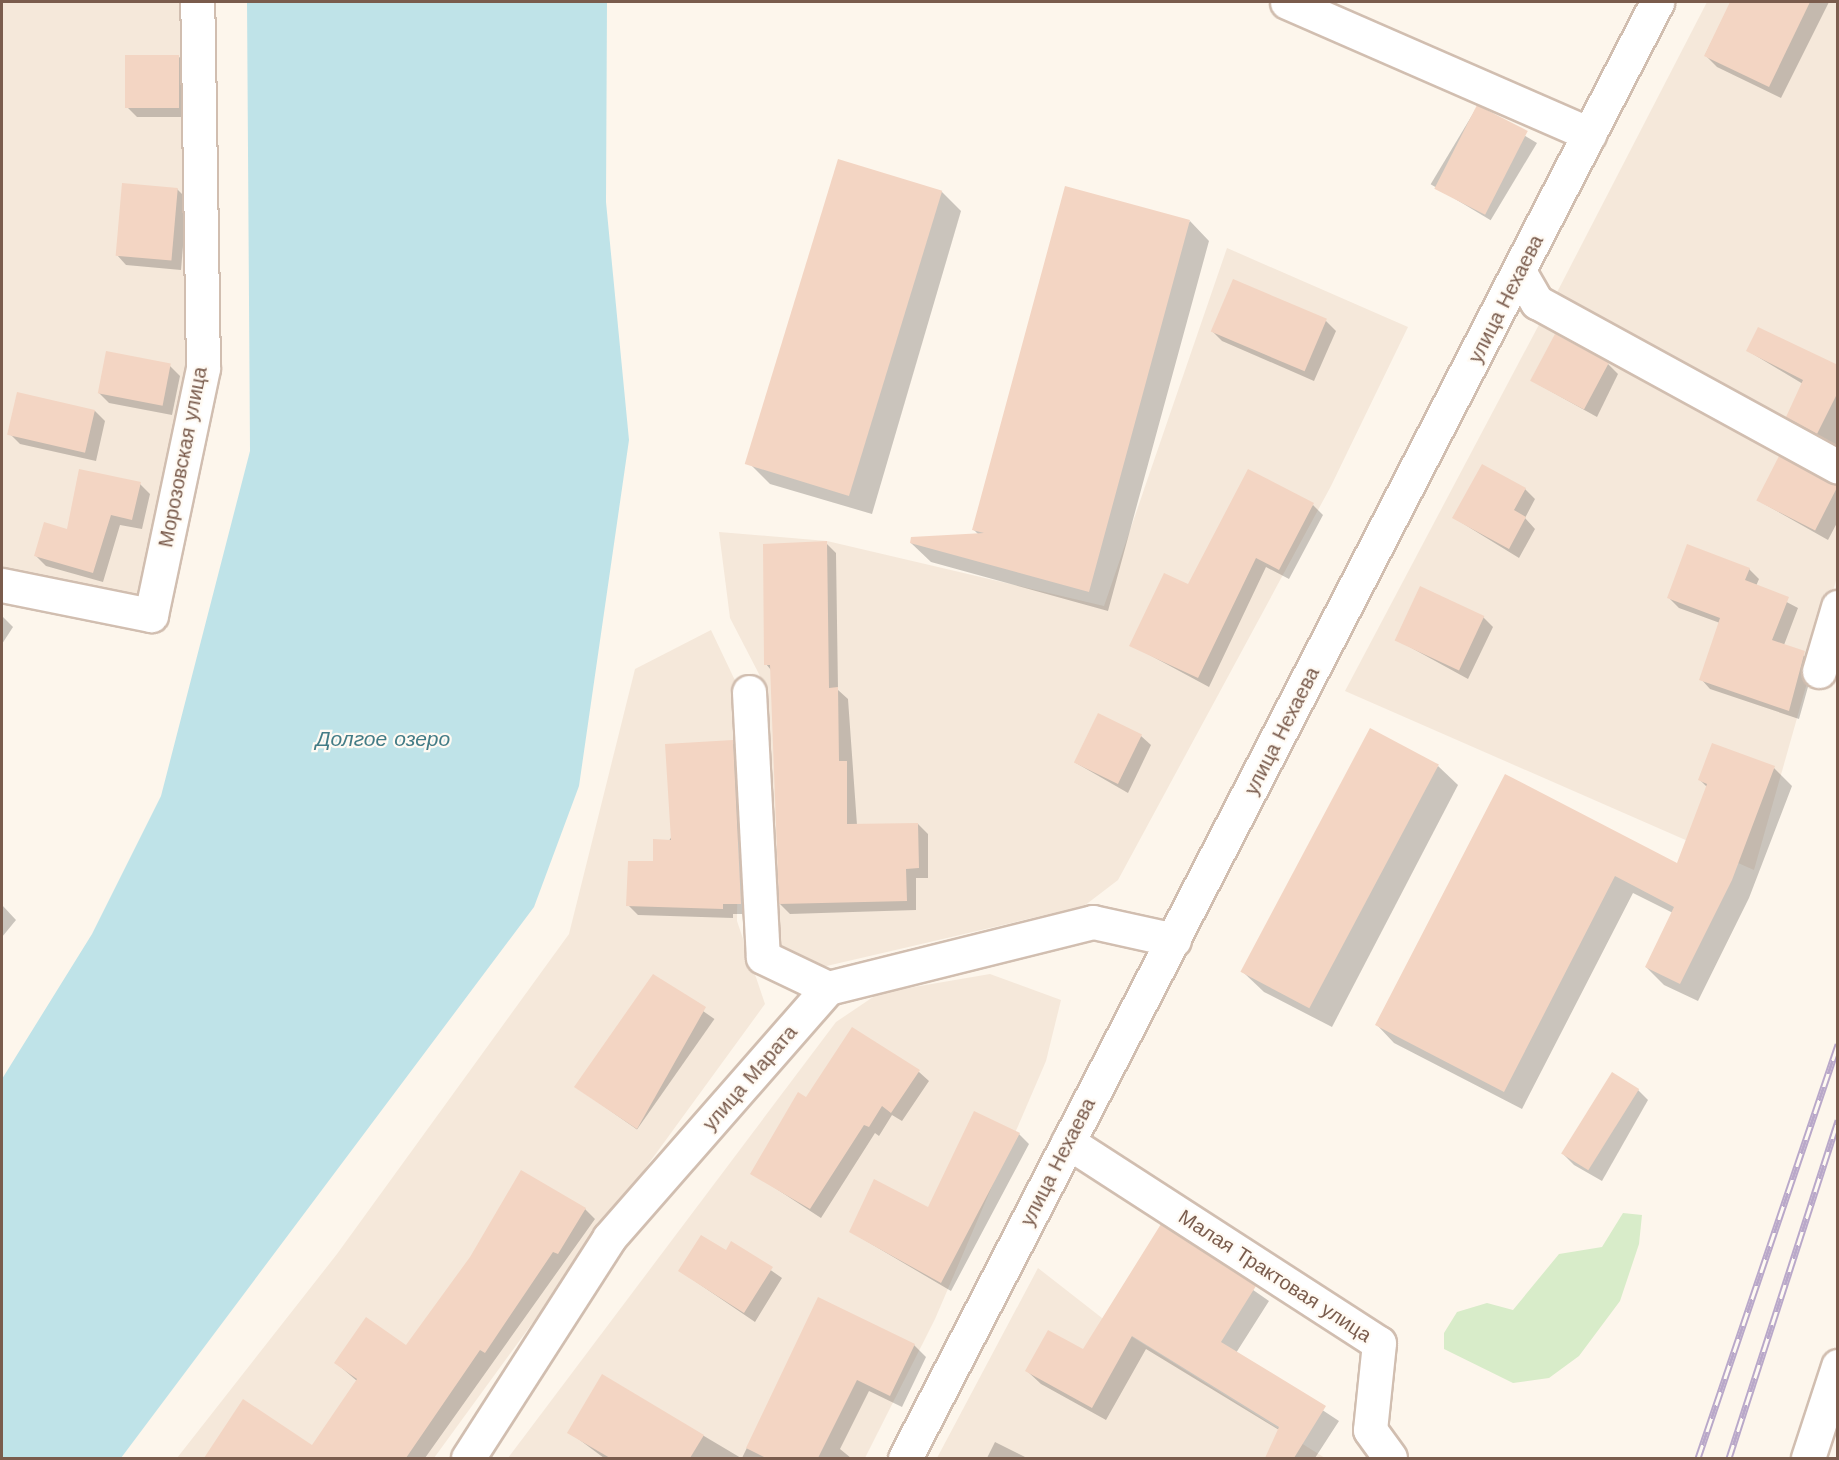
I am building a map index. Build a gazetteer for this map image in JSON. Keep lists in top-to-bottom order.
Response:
{
  "streets": {
    "street": [
      "улица Нехаева",
      "Морозовская улица",
      "улица Марата",
      "Малая Трактовая улица"
    ]
  },
  "crossings": [
    ["улица Нехаева", "Малая Трактовая улица"]
  ],
  "water": ["Долгое озеро"]
}
